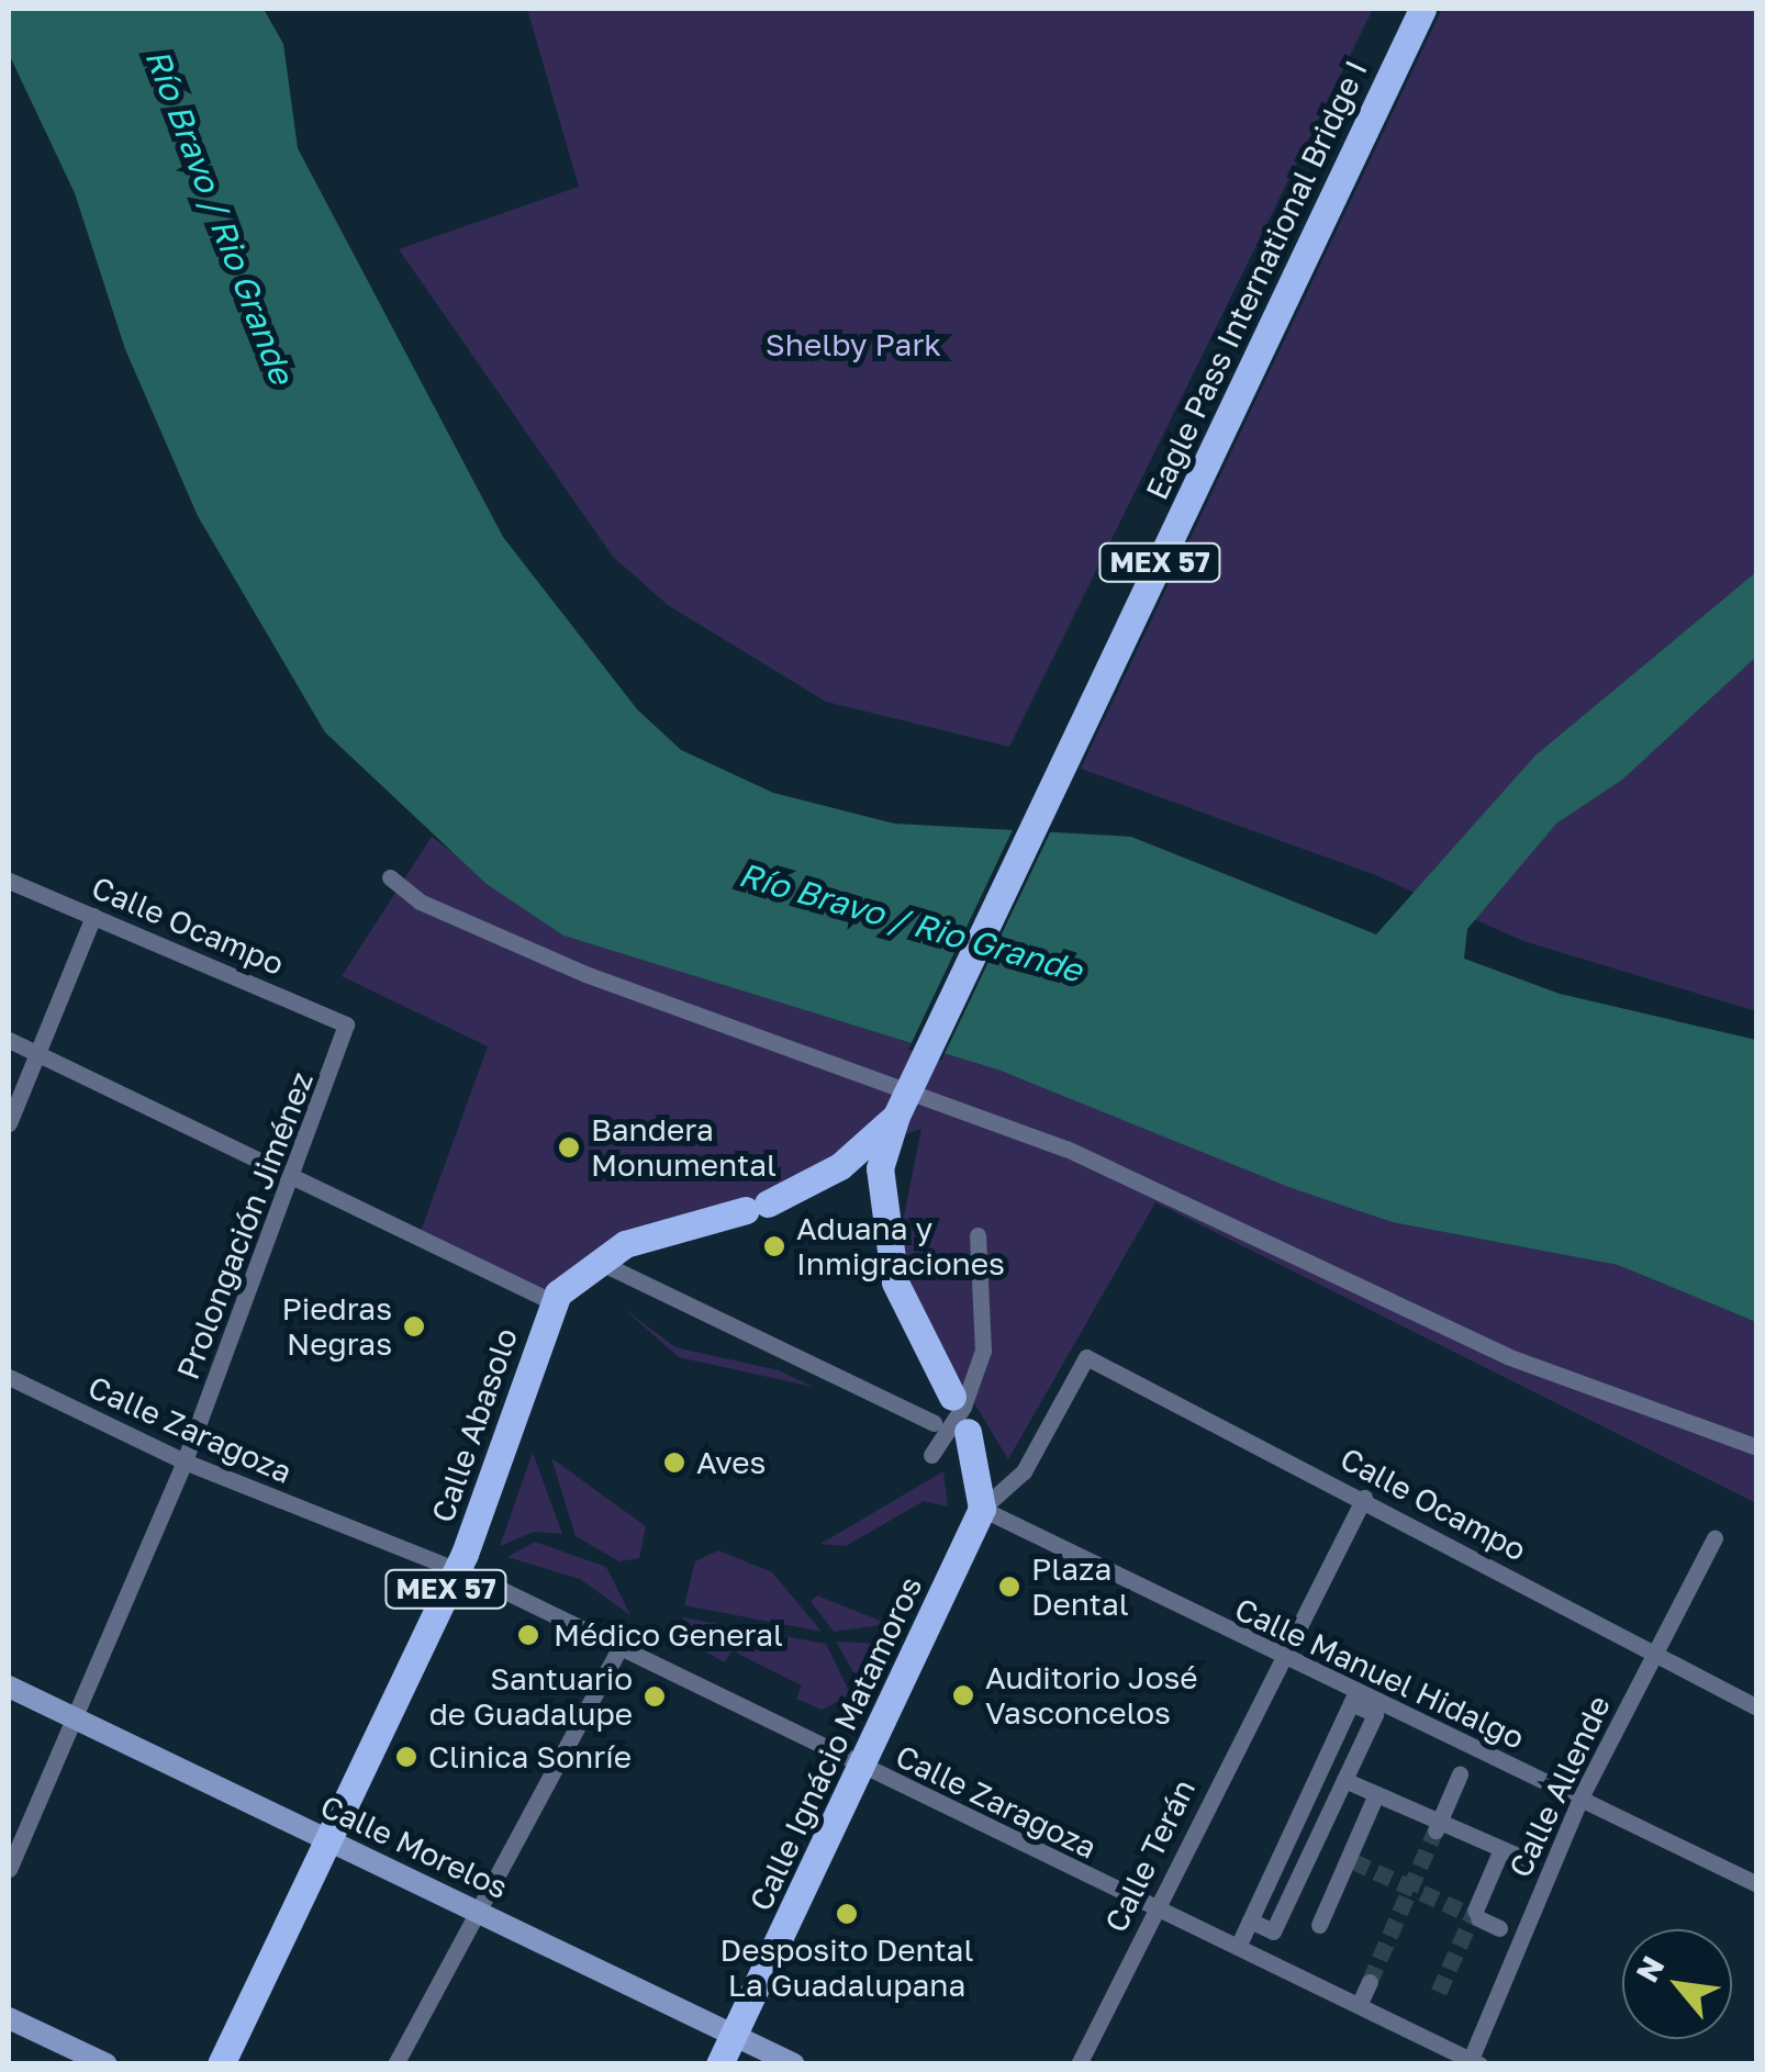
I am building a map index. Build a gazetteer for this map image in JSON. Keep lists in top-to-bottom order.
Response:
{
  "streets": {
    "main road": [
      "Eagle Pass International Bridge I",
      "MEX 57",
      "Calle Abasolo",
      "Calle Ignácio Matamoros",
      "Calle Morelos"
    ],
    "street": [
      "Calle Ocampo",
      "Prolongación Jiménez",
      "Calle Zaragoza",
      "Calle Manuel Hidalgo",
      "Calle Allende",
      "Calle Terán"
    ]
  },
  "crossings": [
    ["Eagle Pass International Bridge I", "MEX 57"],
    ["Eagle Pass International Bridge I", "Calle Abasolo"],
    ["MEX 57", "Calle Abasolo"],
    ["Calle Ocampo", "Prolongación Jiménez"],
    ["Calle Ocampo", "Calle Ignácio Matamoros"],
    ["Calle Ocampo", "Calle Allende"],
    ["Calle Ocampo", "Calle Terán"],
    ["Prolongación Jiménez", "Calle Zaragoza"],
    ["Prolongación Jiménez", "Calle Morelos"],
    ["Calle Abasolo", "Calle Zaragoza"],
    ["Calle Abasolo", "Calle Morelos"],
    ["Calle Zaragoza", "Calle Ignácio Matamoros"],
    ["Calle Zaragoza", "Calle Allende"],
    ["Calle Zaragoza", "Calle Terán"],
    ["Calle Manuel Hidalgo", "Calle Ignácio Matamoros"],
    ["Calle Manuel Hidalgo", "Calle Allende"],
    ["Calle Manuel Hidalgo", "Calle Terán"],
    ["Calle Ignácio Matamoros", "Calle Morelos"]
  ],
  "water": ["Río Bravo / Rio Grande"],
  "parks": ["Shelby Park"],
  "places": [
    "Bandera Monumental",
    "Aduana y Inmigraciones",
    "Piedras Negras",
    "Aves",
    "Plaza Dental",
    "Médico General",
    "Auditorio José Vasconcelos",
    "Santuario de Guadalupe",
    "Clinica Sonríe",
    "Desposito Dental La Guadalupana"
  ],
  "north": "top left"
}
